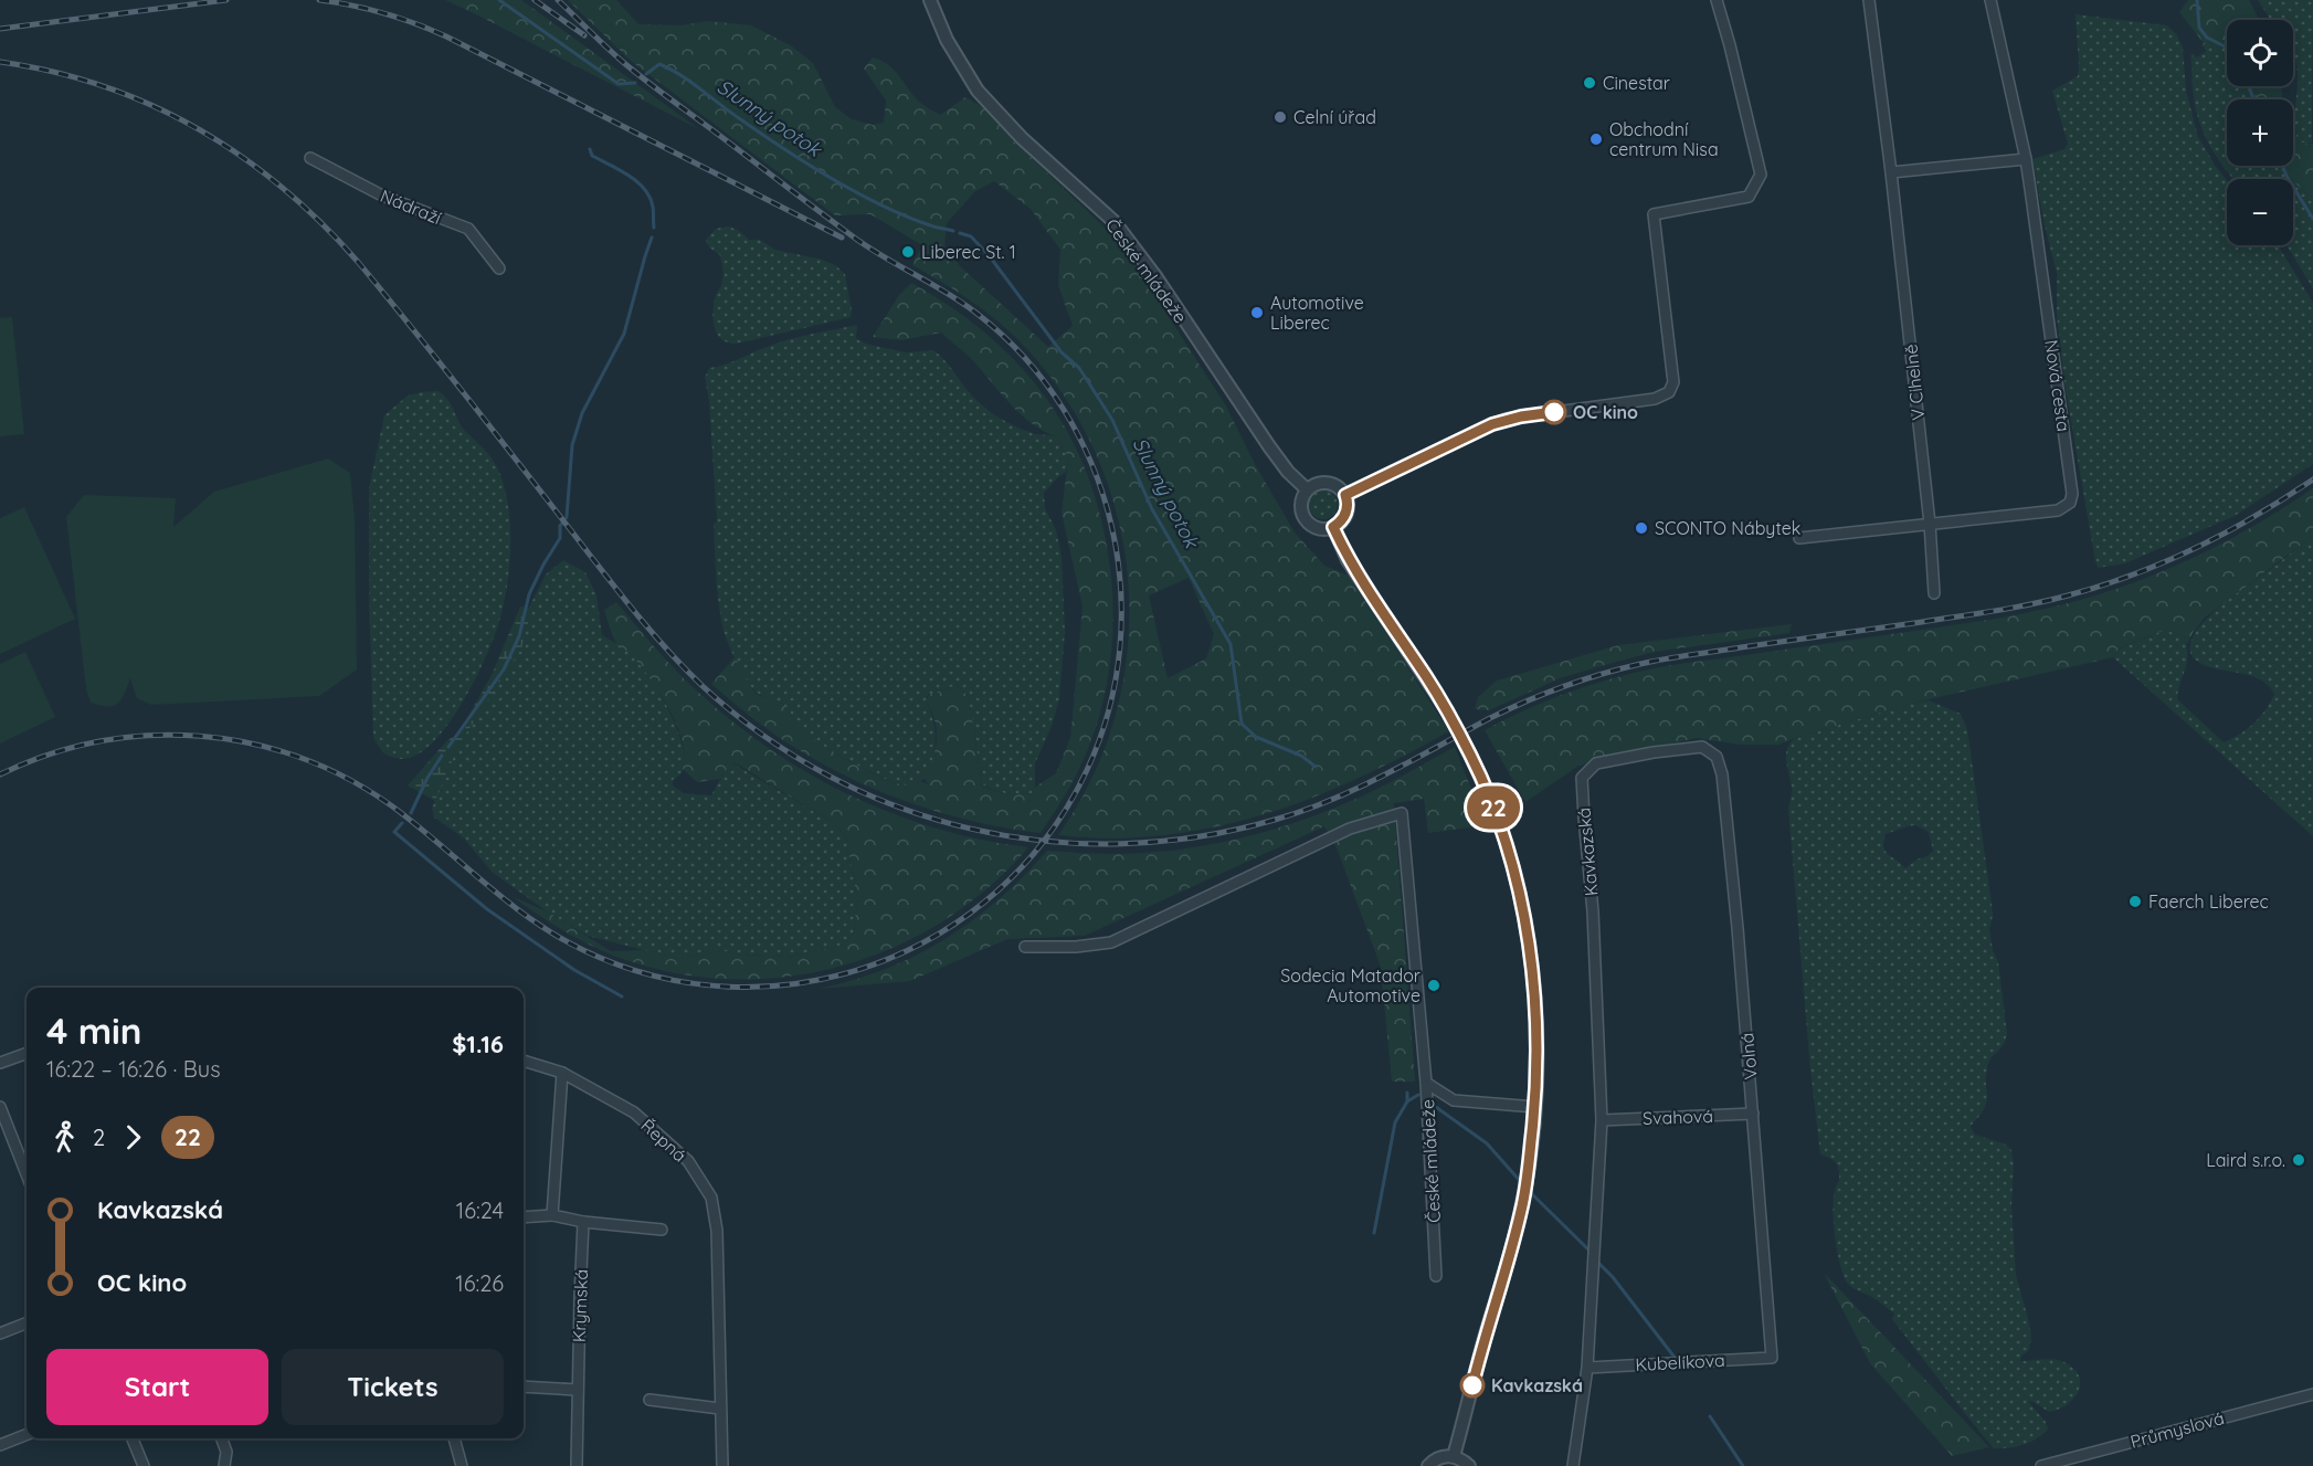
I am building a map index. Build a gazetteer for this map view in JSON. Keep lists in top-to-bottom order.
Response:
{
  "streets": {
    "street": [
      "Nádraží",
      "České mládeže",
      "V Cihelně",
      "Nová cesta",
      "Kavkazská",
      "Volná",
      "Svahová",
      "Řepná",
      "Krymská",
      "Kubelíkova",
      "Průmyslová"
    ]
  },
  "crossings": [
    ["V Cihelně", "Nová cesta"],
    ["Kavkazská", "Volná"],
    ["Kavkazská", "Svahová"],
    ["Kavkazská", "Kubelíkova"],
    ["Volná", "Svahová"],
    ["Volná", "Kubelíkova"]
  ],
  "water": ["Slunný potok"],
  "places": [
    "Cinestar",
    "Celní úřad",
    "Obchodní centrum Nisa",
    "Liberec St. 1",
    "Automotive Liberec",
    "OC kino",
    "SCONTO Nábytek",
    "Faerch Liberec",
    "Sodecia Matador Automotive",
    "Laird s.r.o.",
    "Kavkazská"
  ],
  "lines": ["bus line 22"],
  "page": {
    "on_map": "22",
    "map_buttons": ["+", "−"],
    "heading": ["4 min", "16:22 – 16:26 · Bus", "$1.16"],
    "legs": ["2", "22"],
    "list": [
      {
        "name": "Kavkazská",
        "value": "16:24"
      },
      {
        "name": "OC kino",
        "value": "16:26"
      }
    ],
    "buttons": ["Start", "Tickets"]
  }
}
